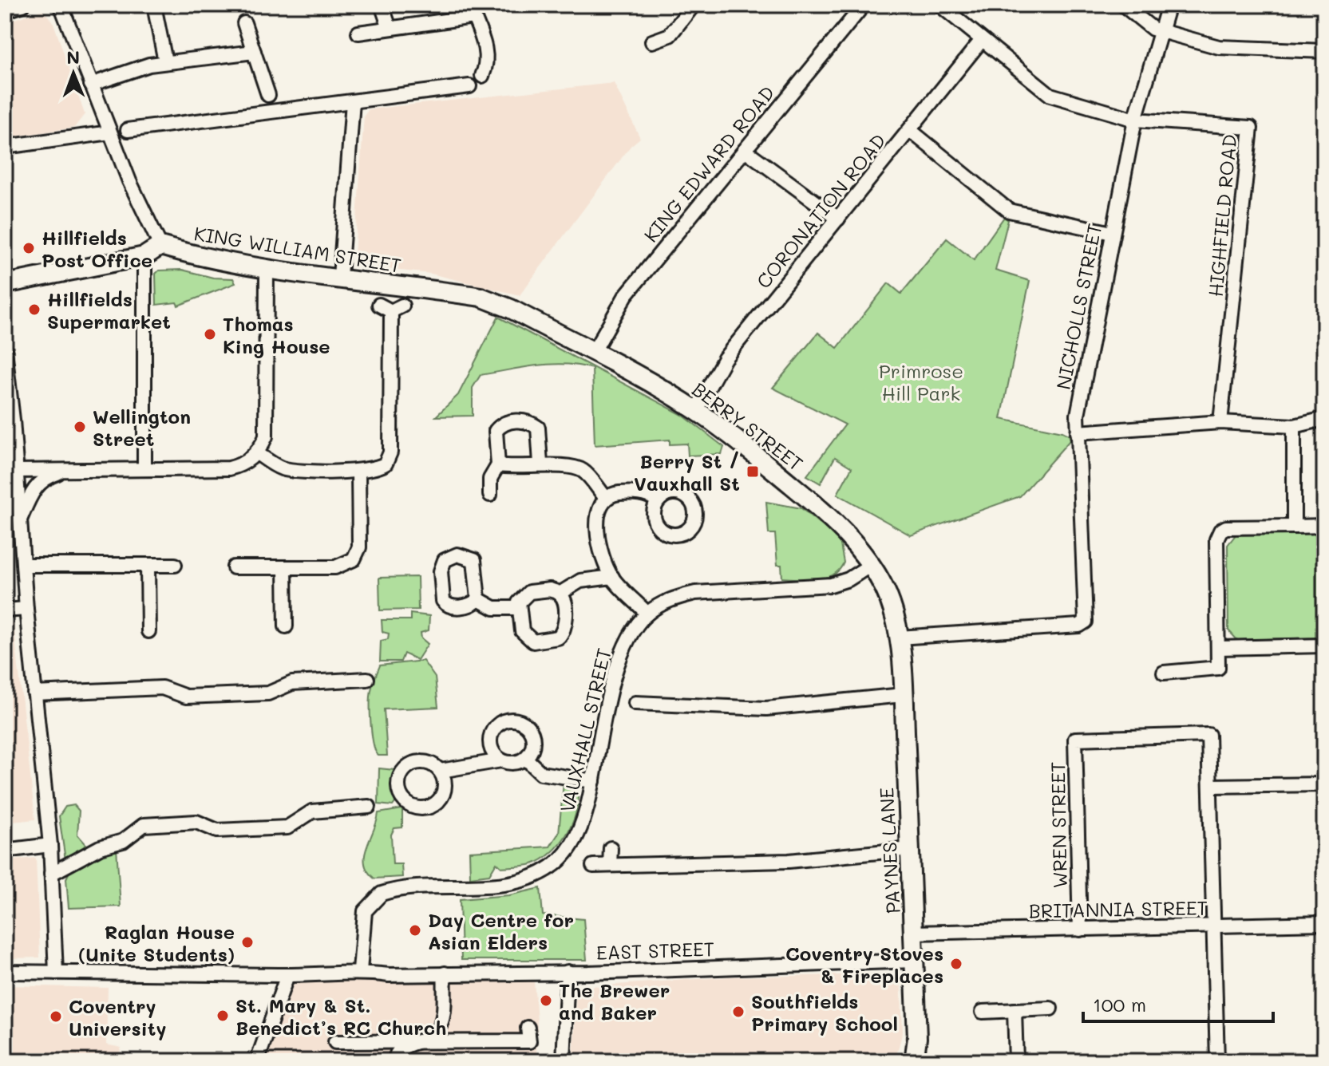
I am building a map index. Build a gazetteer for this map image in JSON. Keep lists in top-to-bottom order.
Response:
{
  "streets": {
    "street": [
      "KING EDWARD ROAD",
      "CORONATION ROAD",
      "HIGHFIELD ROAD",
      "KING WILLIAM STREET",
      "NICHOLLS STREET",
      "BERRY STREET",
      "VAUXHALL STREET",
      "WREN STREET",
      "PAYNES LANE",
      "BRITANNIA STREET",
      "EAST STREET"
    ]
  },
  "crossings": [
    ["KING EDWARD ROAD", "BERRY STREET"],
    ["CORONATION ROAD", "BERRY STREET"],
    ["HIGHFIELD ROAD", "NICHOLLS STREET"],
    ["KING WILLIAM STREET", "BERRY STREET"],
    ["NICHOLLS STREET", "BERRY STREET"],
    ["NICHOLLS STREET", "PAYNES LANE"],
    ["BERRY STREET", "VAUXHALL STREET"],
    ["BERRY STREET", "PAYNES LANE"],
    ["VAUXHALL STREET", "EAST STREET"],
    ["WREN STREET", "BRITANNIA STREET"],
    ["PAYNES LANE", "BRITANNIA STREET"],
    ["PAYNES LANE", "EAST STREET"]
  ],
  "parks": ["Primrose Hill Park"],
  "places": {
    "other": [
      "Hillfields Post Office",
      "Hillfields Supermarket",
      "Thomas King House",
      "Wellington Street",
      "Day Centre for Asian Elders",
      "Raglan House (Unite Students)",
      "Coventry Stoves & Fireplaces",
      "The Brewer and Baker",
      "Southfields Primary School",
      "St. Mary & St. Benedict’s RC Church",
      "Coventry University"
    ],
    "transit": ["Berry St / Vauxhall St"]
  },
  "scale_bar": "100 m",
  "north": "top"
}
